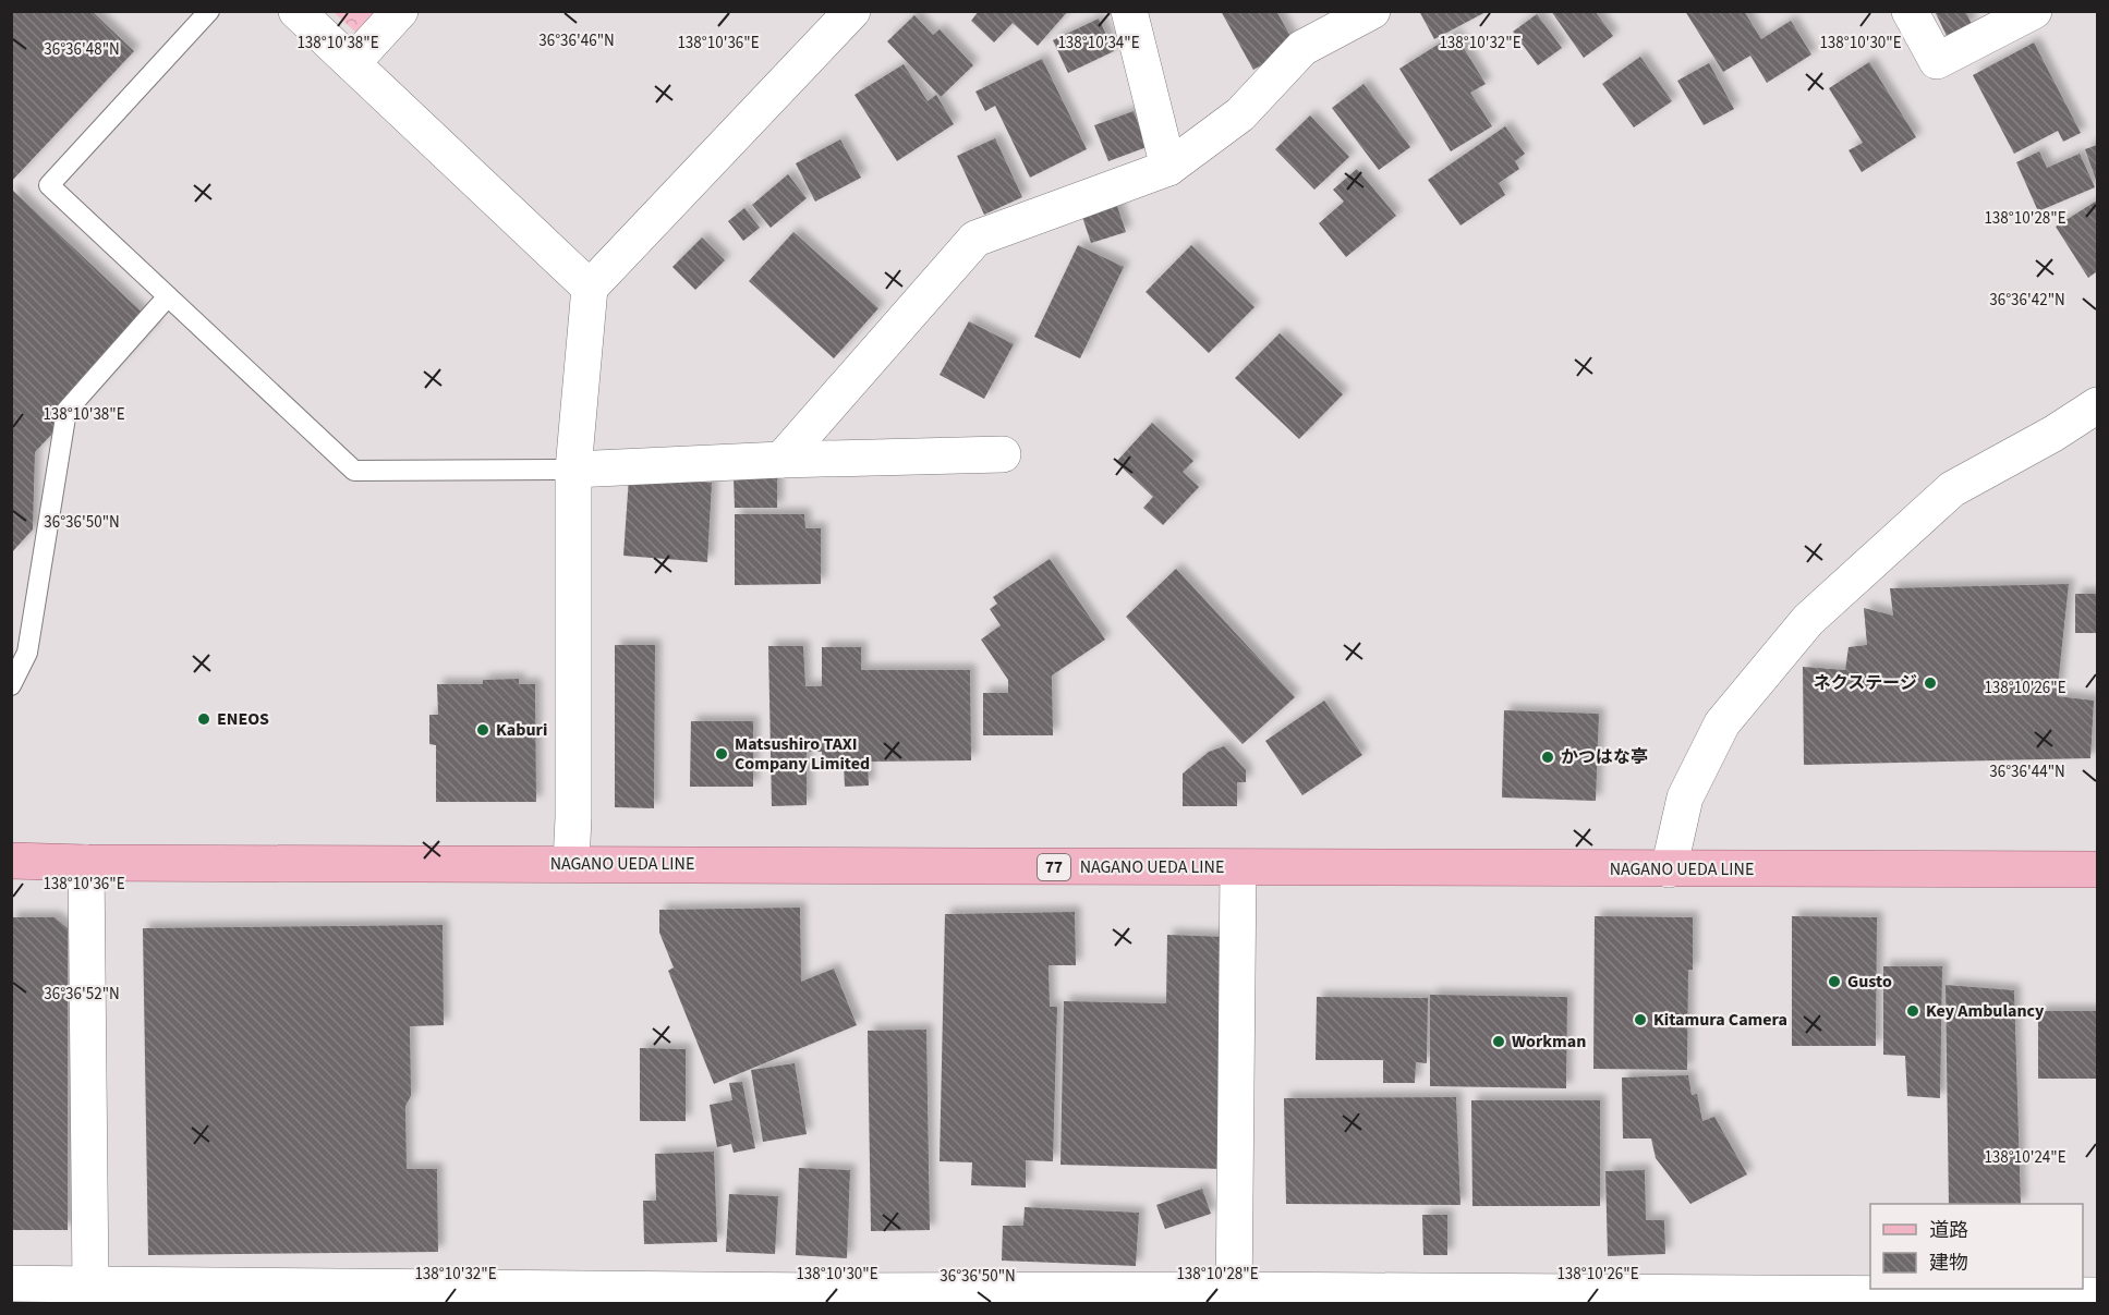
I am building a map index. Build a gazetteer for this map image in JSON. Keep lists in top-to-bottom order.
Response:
{
  "streets": {
    "main road": ["NAGANO UEDA LINE", "77"]
  },
  "places": [
    "ネクステージ",
    "ENEOS",
    "Kaburi",
    "Matsushiro TAXI Company Limited",
    "かつはな亭",
    "Gusto",
    "Key Ambulancy",
    "Kitamura Camera",
    "Workman"
  ],
  "legend": ["道路", "建物"],
  "coordinates": [
    "36°36'46\"N",
    "138°10'38\"E",
    "138°10'36\"E",
    "138°10'34\"E",
    "138°10'32\"E",
    "138°10'30\"E",
    "36°36'48\"N",
    "138°10'28\"E",
    "36°36'42\"N",
    "36°36'50\"N",
    "138°10'26\"E",
    "36°36'44\"N",
    "36°36'52\"N",
    "138°10'24\"E"
  ]
}
